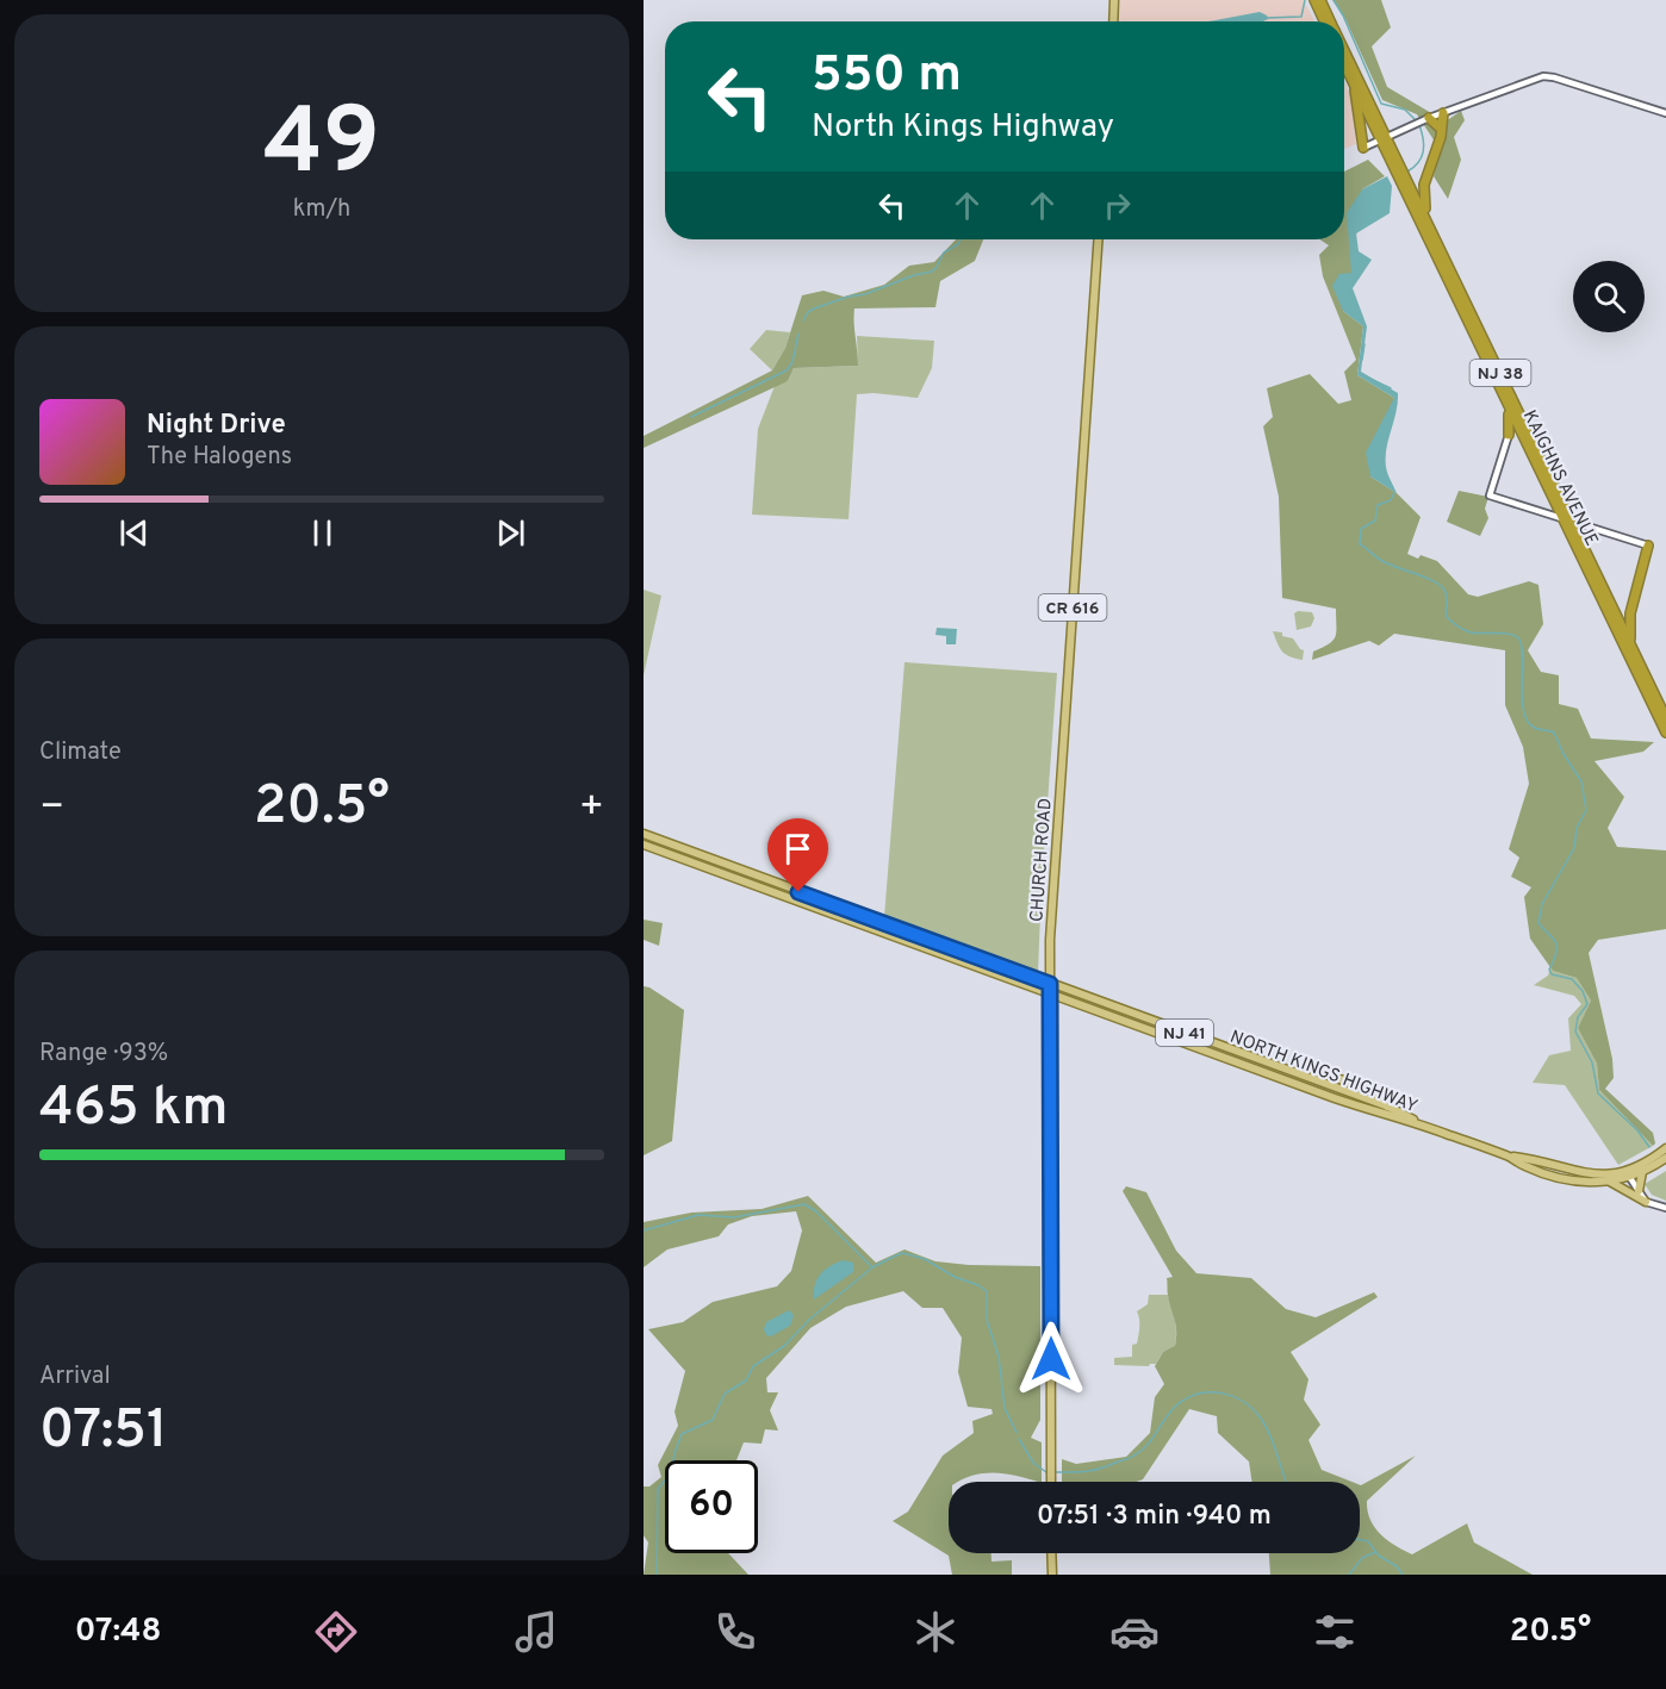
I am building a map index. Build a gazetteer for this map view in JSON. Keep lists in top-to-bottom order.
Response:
{
  "streets": {
    "highway": ["NJ 38", "KAIGHNS AVENUE"],
    "main road": [
      "CR 616",
      "CHURCH ROAD",
      "NJ 41",
      "NORTH KINGS HIGHWAY"
    ]
  },
  "crossings": [
    ["CHURCH ROAD", "NORTH KINGS HIGHWAY"]
  ],
  "page": {
    "tile": [
      ["49", "km/h"],
      "Climate",
      ["Range · 93%", "465 km"],
      ["Arrival", "07:51"]
    ],
    "turn": ["550 m", "North Kings Highway"],
    "song": ["Night Drive", "The Halogens"],
    "heat": ["−", "20.5°", "+"],
    "limit": "60",
    "trip": "07:51 · 3 min · 940 m",
    "tabs": ["07:48", "20.5°"]
  }
}
